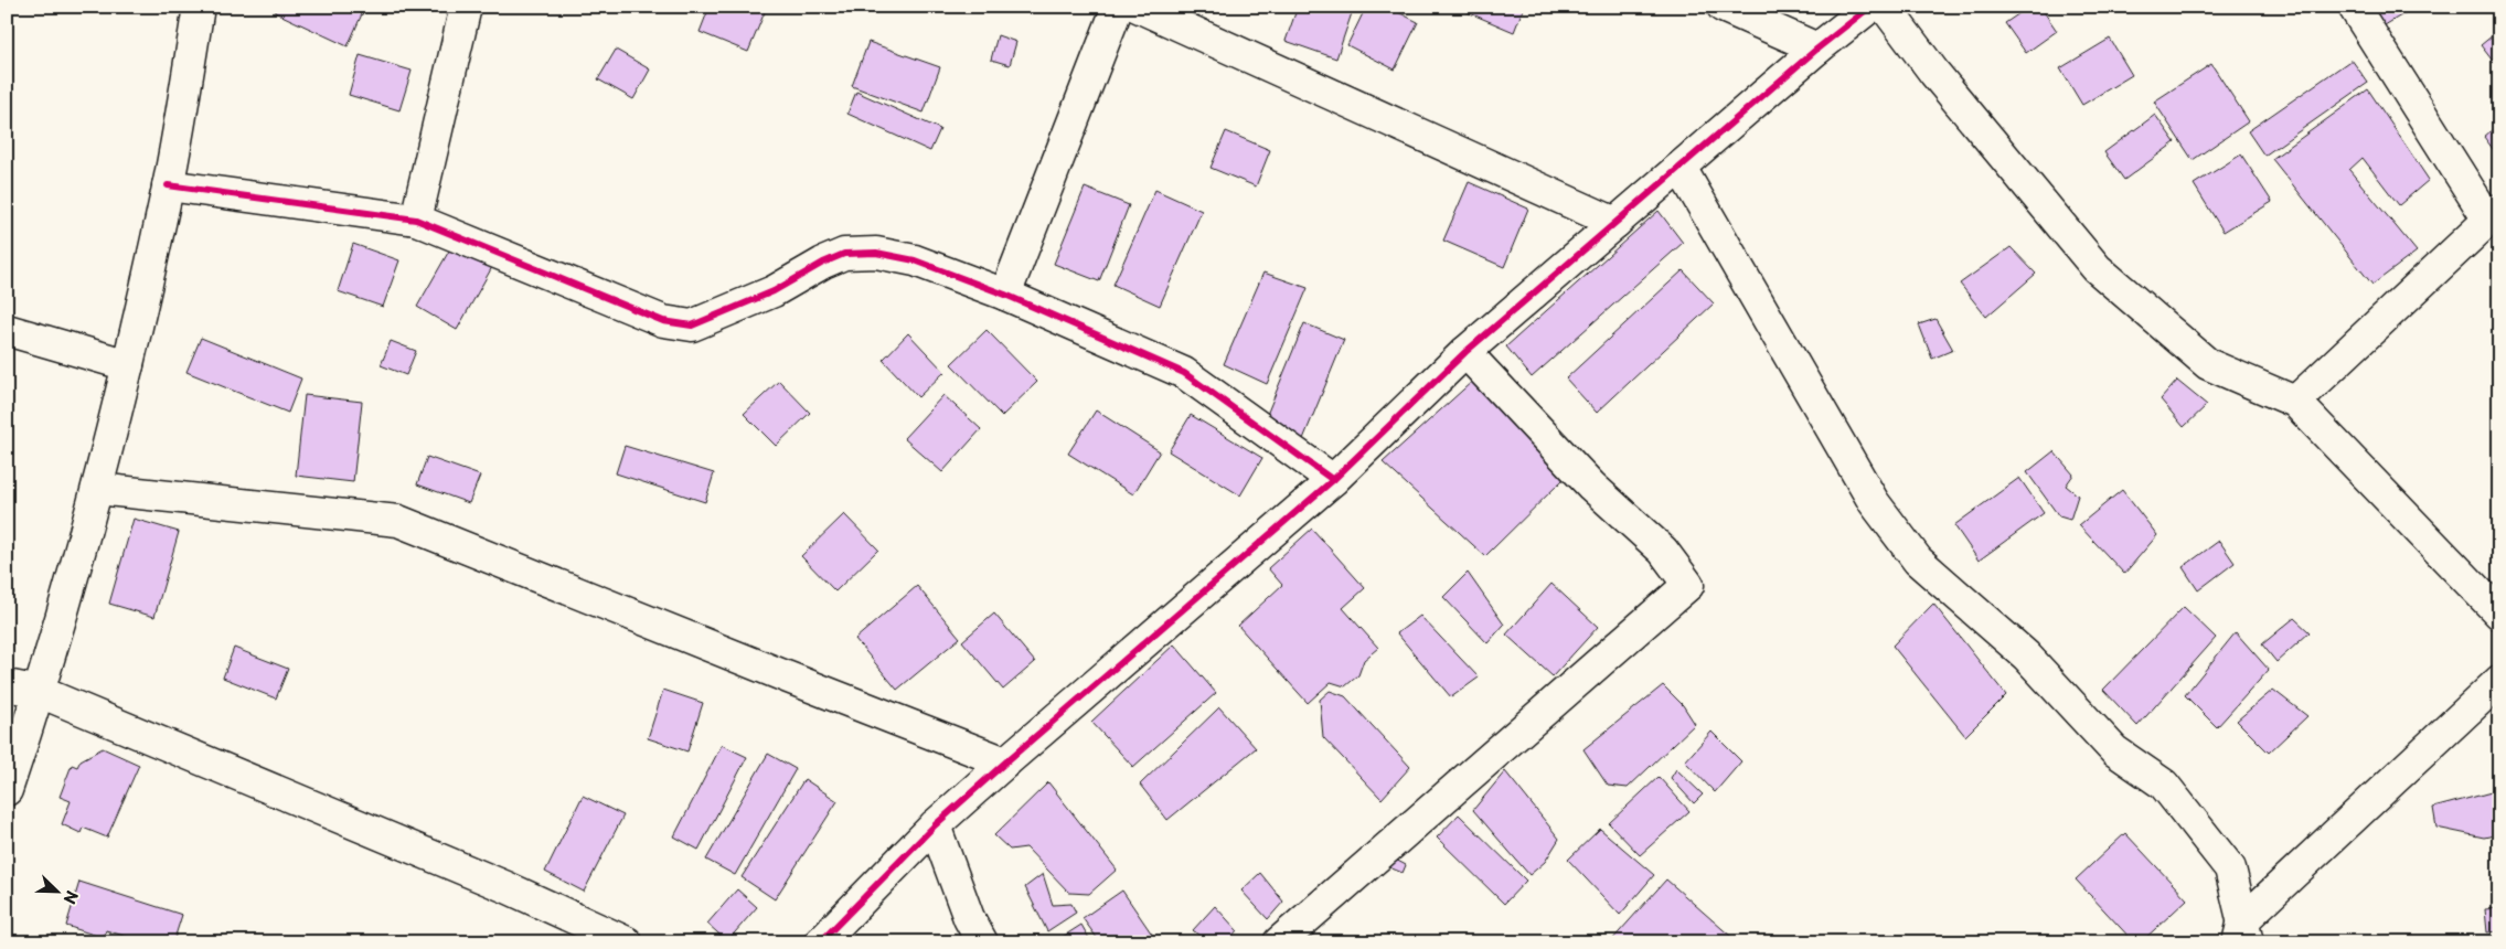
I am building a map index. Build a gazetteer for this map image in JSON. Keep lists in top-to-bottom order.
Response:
{
  "north": "bottom right"
}
